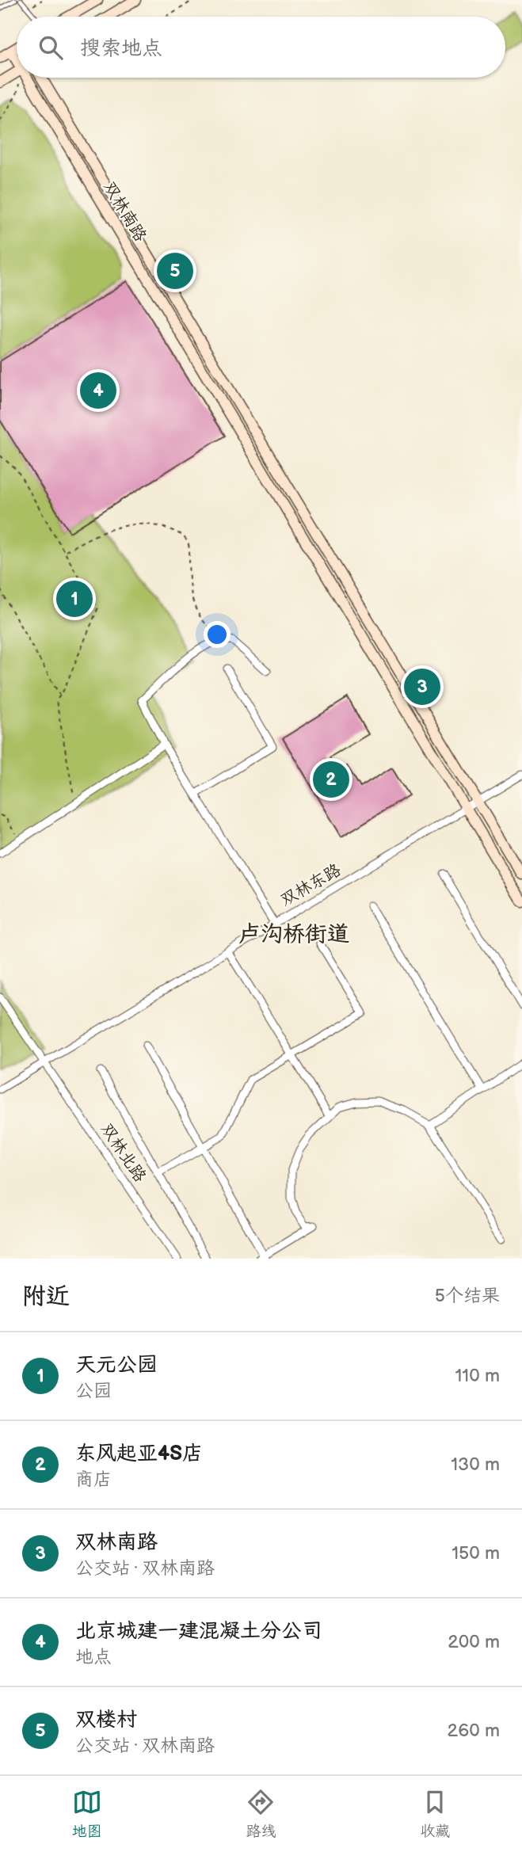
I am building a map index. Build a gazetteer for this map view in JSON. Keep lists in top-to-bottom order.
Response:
{
  "streets": {
    "street": ["双林南路", "双林东路", "双林北路"]
  },
  "crossings": [
    ["双林南路", "双林东路"],
    ["双林东路", "双林北路"]
  ],
  "districts": ["卢沟桥街道"],
  "page": {
    "search": "搜索地点",
    "pins": [
      "5",
      "4",
      "1",
      "3",
      "2"
    ],
    "heading": ["附近", "5个结果"],
    "list": [
      {
        "mark": "1",
        "name": "天元公园",
        "note": "公园",
        "value": "110 m"
      },
      {
        "mark": "2",
        "name": "东风起亚4S店",
        "note": "商店",
        "value": "130 m"
      },
      {
        "mark": "3",
        "name": "双林南路",
        "note": "公交站 · 双林南路",
        "value": "150 m"
      },
      {
        "mark": "4",
        "name": "北京城建一建混凝土分公司",
        "note": "地点",
        "value": "200 m"
      },
      {
        "mark": "5",
        "name": "双楼村",
        "note": "公交站 · 双林南路",
        "value": "260 m"
      }
    ],
    "nav": ["地图", "路线", "收藏"]
  }
}
